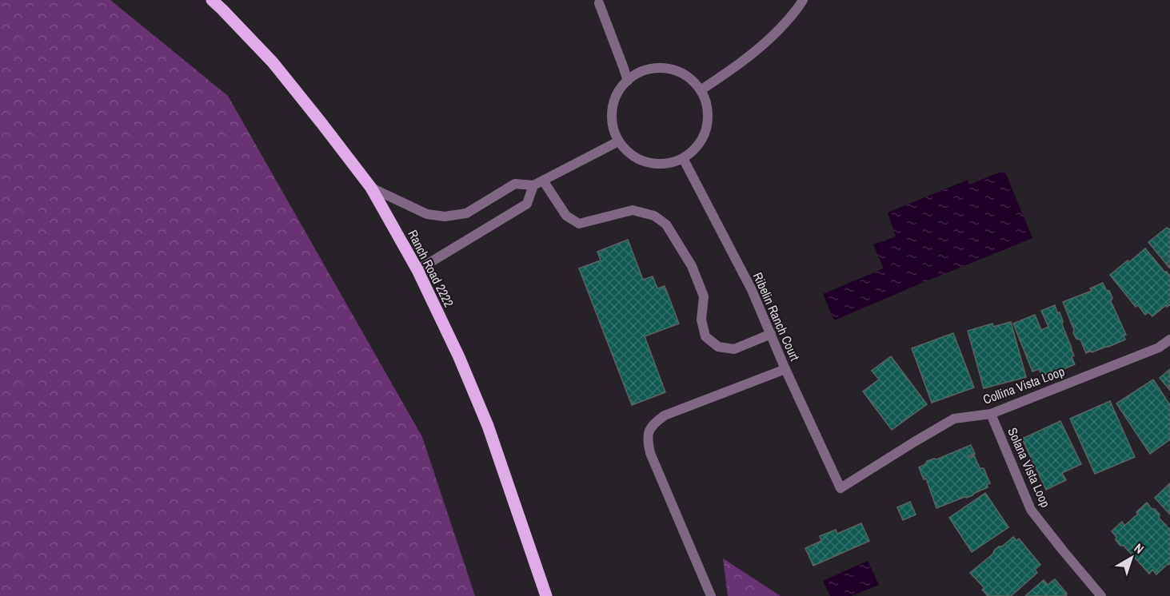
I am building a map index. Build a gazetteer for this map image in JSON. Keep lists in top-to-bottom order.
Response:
{
  "streets": {
    "main road": ["Ranch Road 2222"],
    "street": ["Ribelin Ranch Court", "Collina Vista Loop", "Solana Vista Loop"]
  },
  "crossings": [
    ["Ribelin Ranch Court", "Collina Vista Loop"],
    ["Collina Vista Loop", "Solana Vista Loop"]
  ],
  "north": "top right"
}
